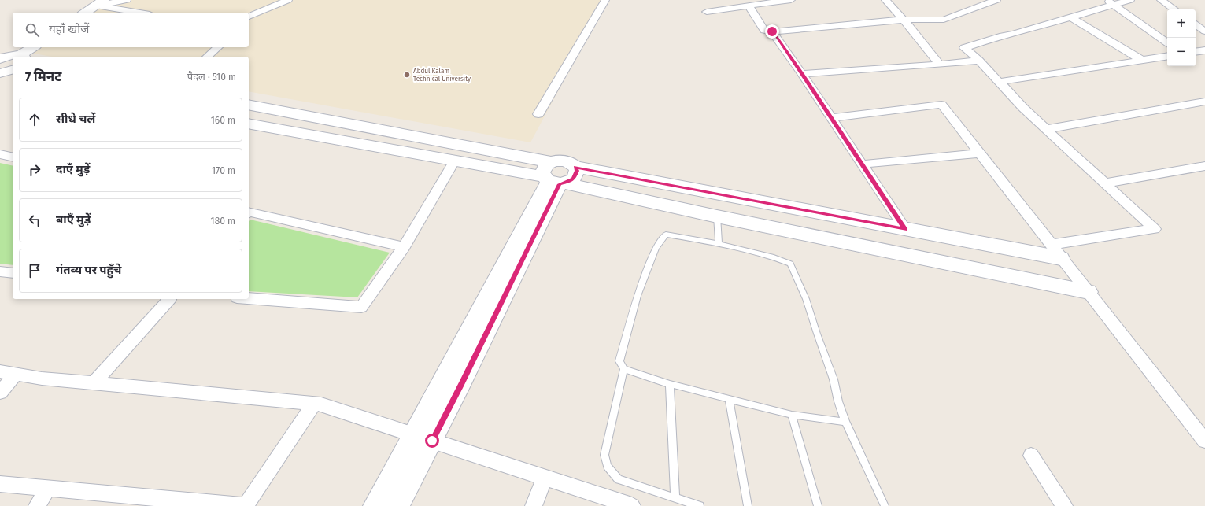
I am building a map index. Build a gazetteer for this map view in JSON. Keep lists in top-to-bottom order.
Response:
{
  "places": ["Abdul Kalam Technical University"],
  "page": {
    "map_buttons": ["+", "−"],
    "search": "यहाँ खोजें",
    "heading": ["7 मिनट", "पैदल · 510 m"],
    "list": [
      ["सीधे चलें", "160 m"],
      ["दाएँ मुड़ें", "170 m"],
      ["बाएँ मुड़ें", "180 m"],
      "गंतव्य पर पहुँचे"
    ]
  }
}
